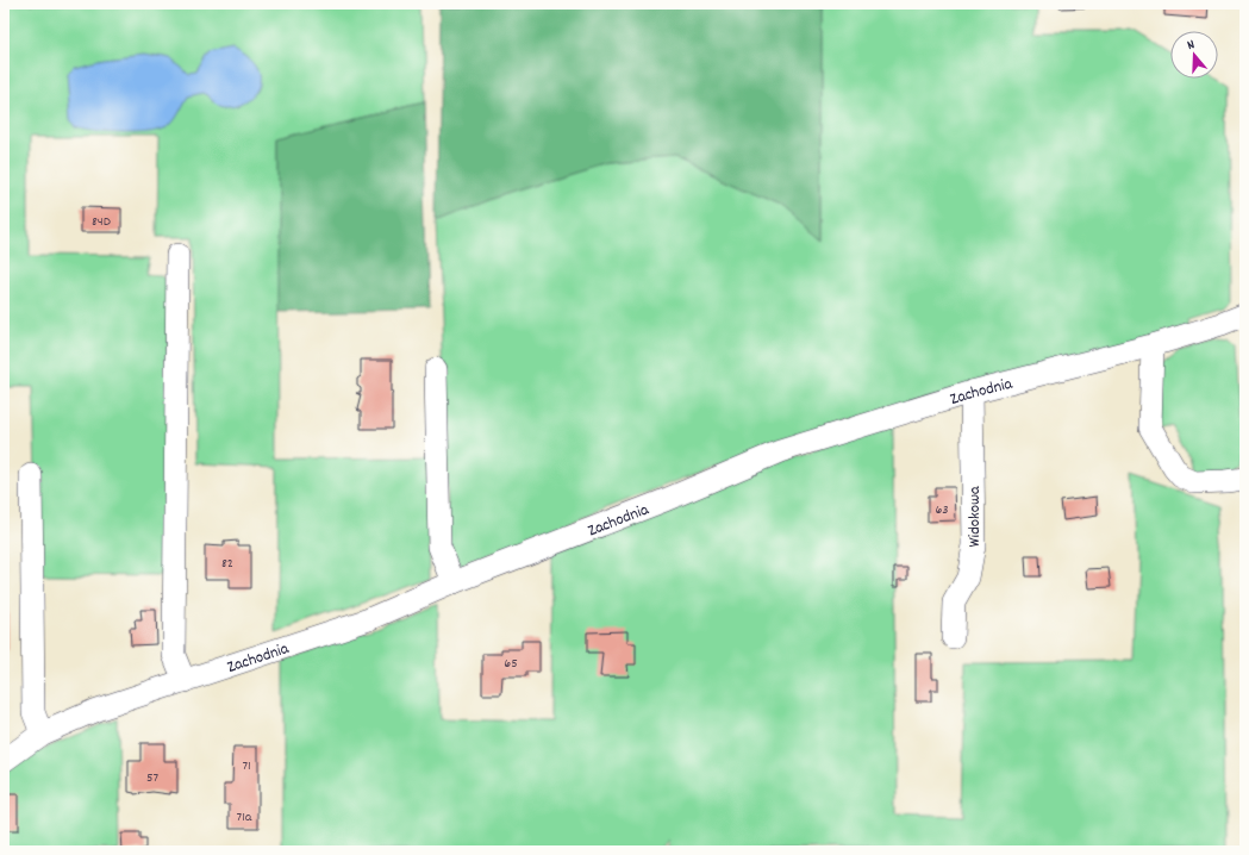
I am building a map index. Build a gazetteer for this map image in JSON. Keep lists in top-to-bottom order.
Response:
{
  "streets": {
    "street": ["Zachodnia", "Widokowa"]
  },
  "crossings": [
    ["Zachodnia", "Widokowa"]
  ],
  "house_numbers": [
    "84D",
    "63",
    "82",
    "65",
    "71",
    "57",
    "71a"
  ],
  "north": "top"
}
